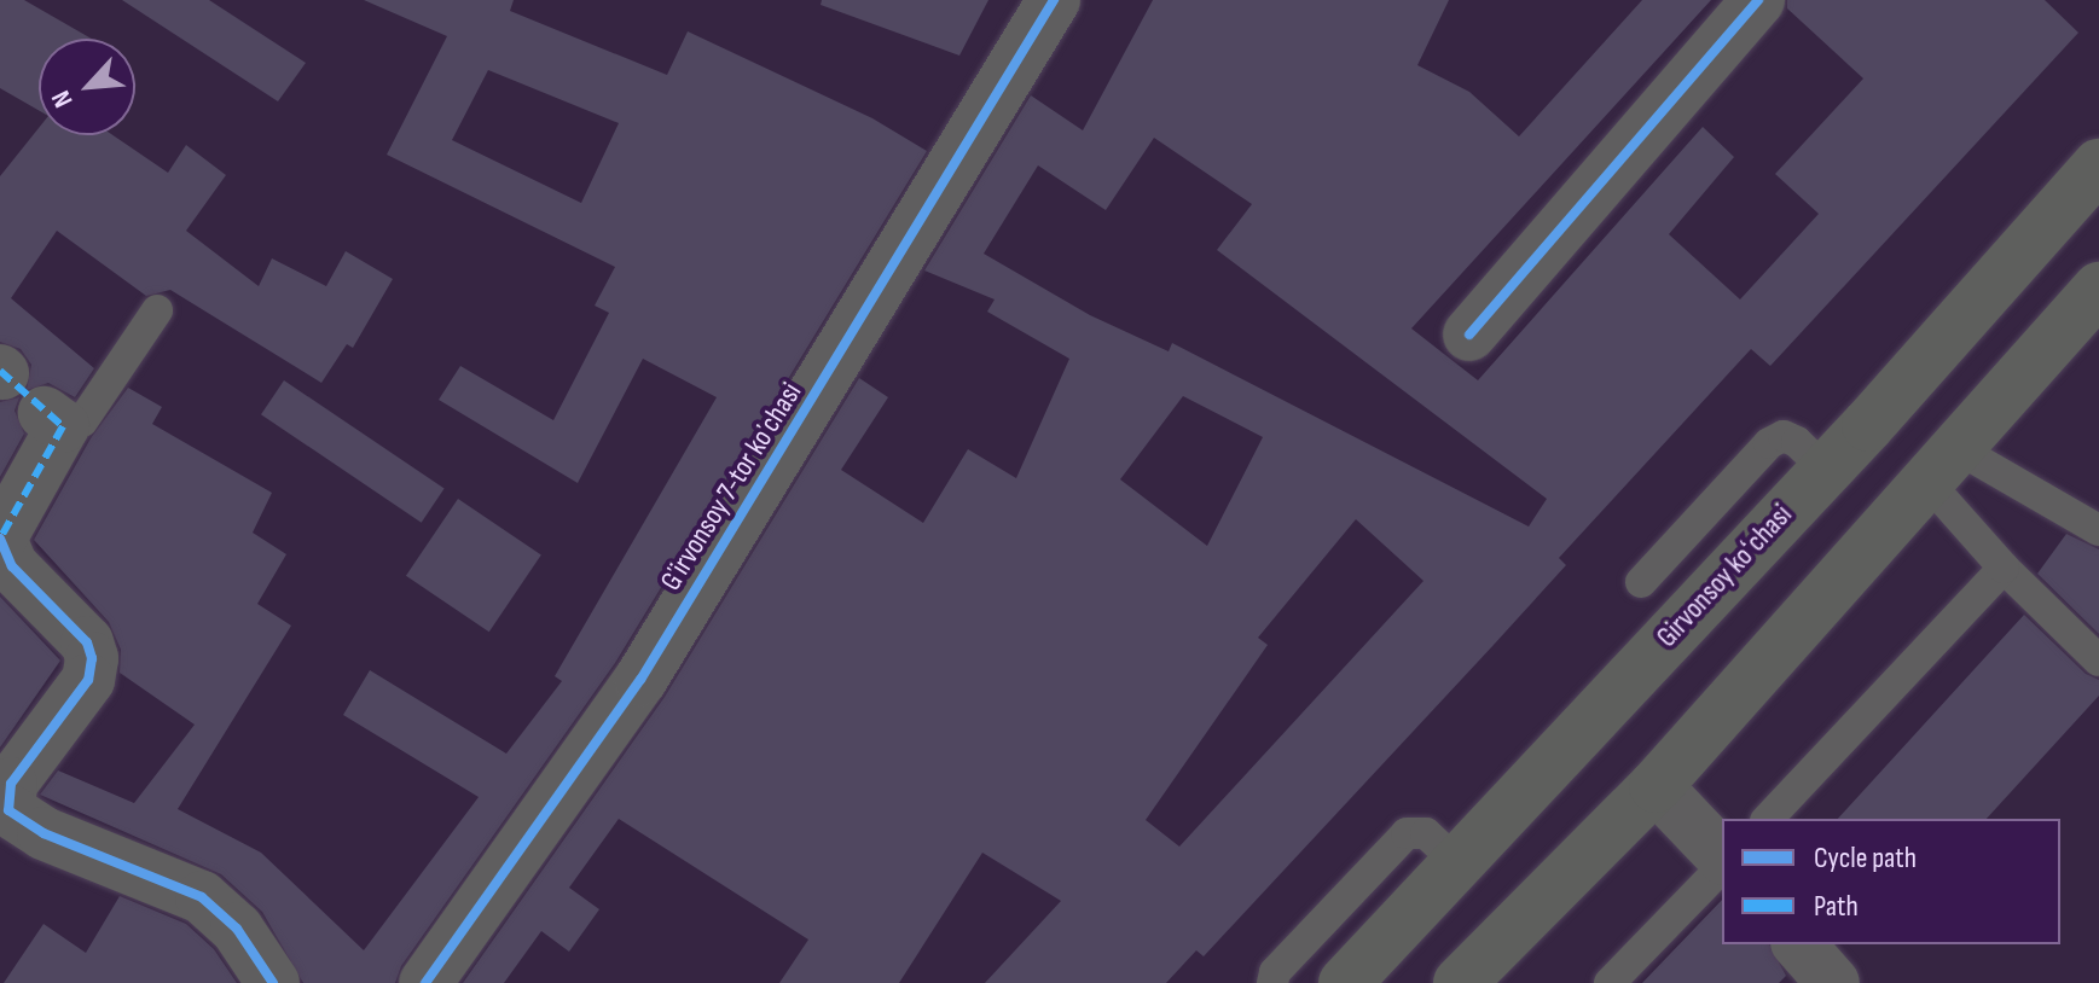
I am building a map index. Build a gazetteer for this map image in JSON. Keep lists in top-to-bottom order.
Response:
{
  "streets": {
    "main road": ["Girvonsoy koʻchasi"],
    "street": ["Gʼirvonsoy 7-tor koʼchasi"]
  },
  "legend": ["Cycle path", "Path"],
  "north": "bottom left"
}
